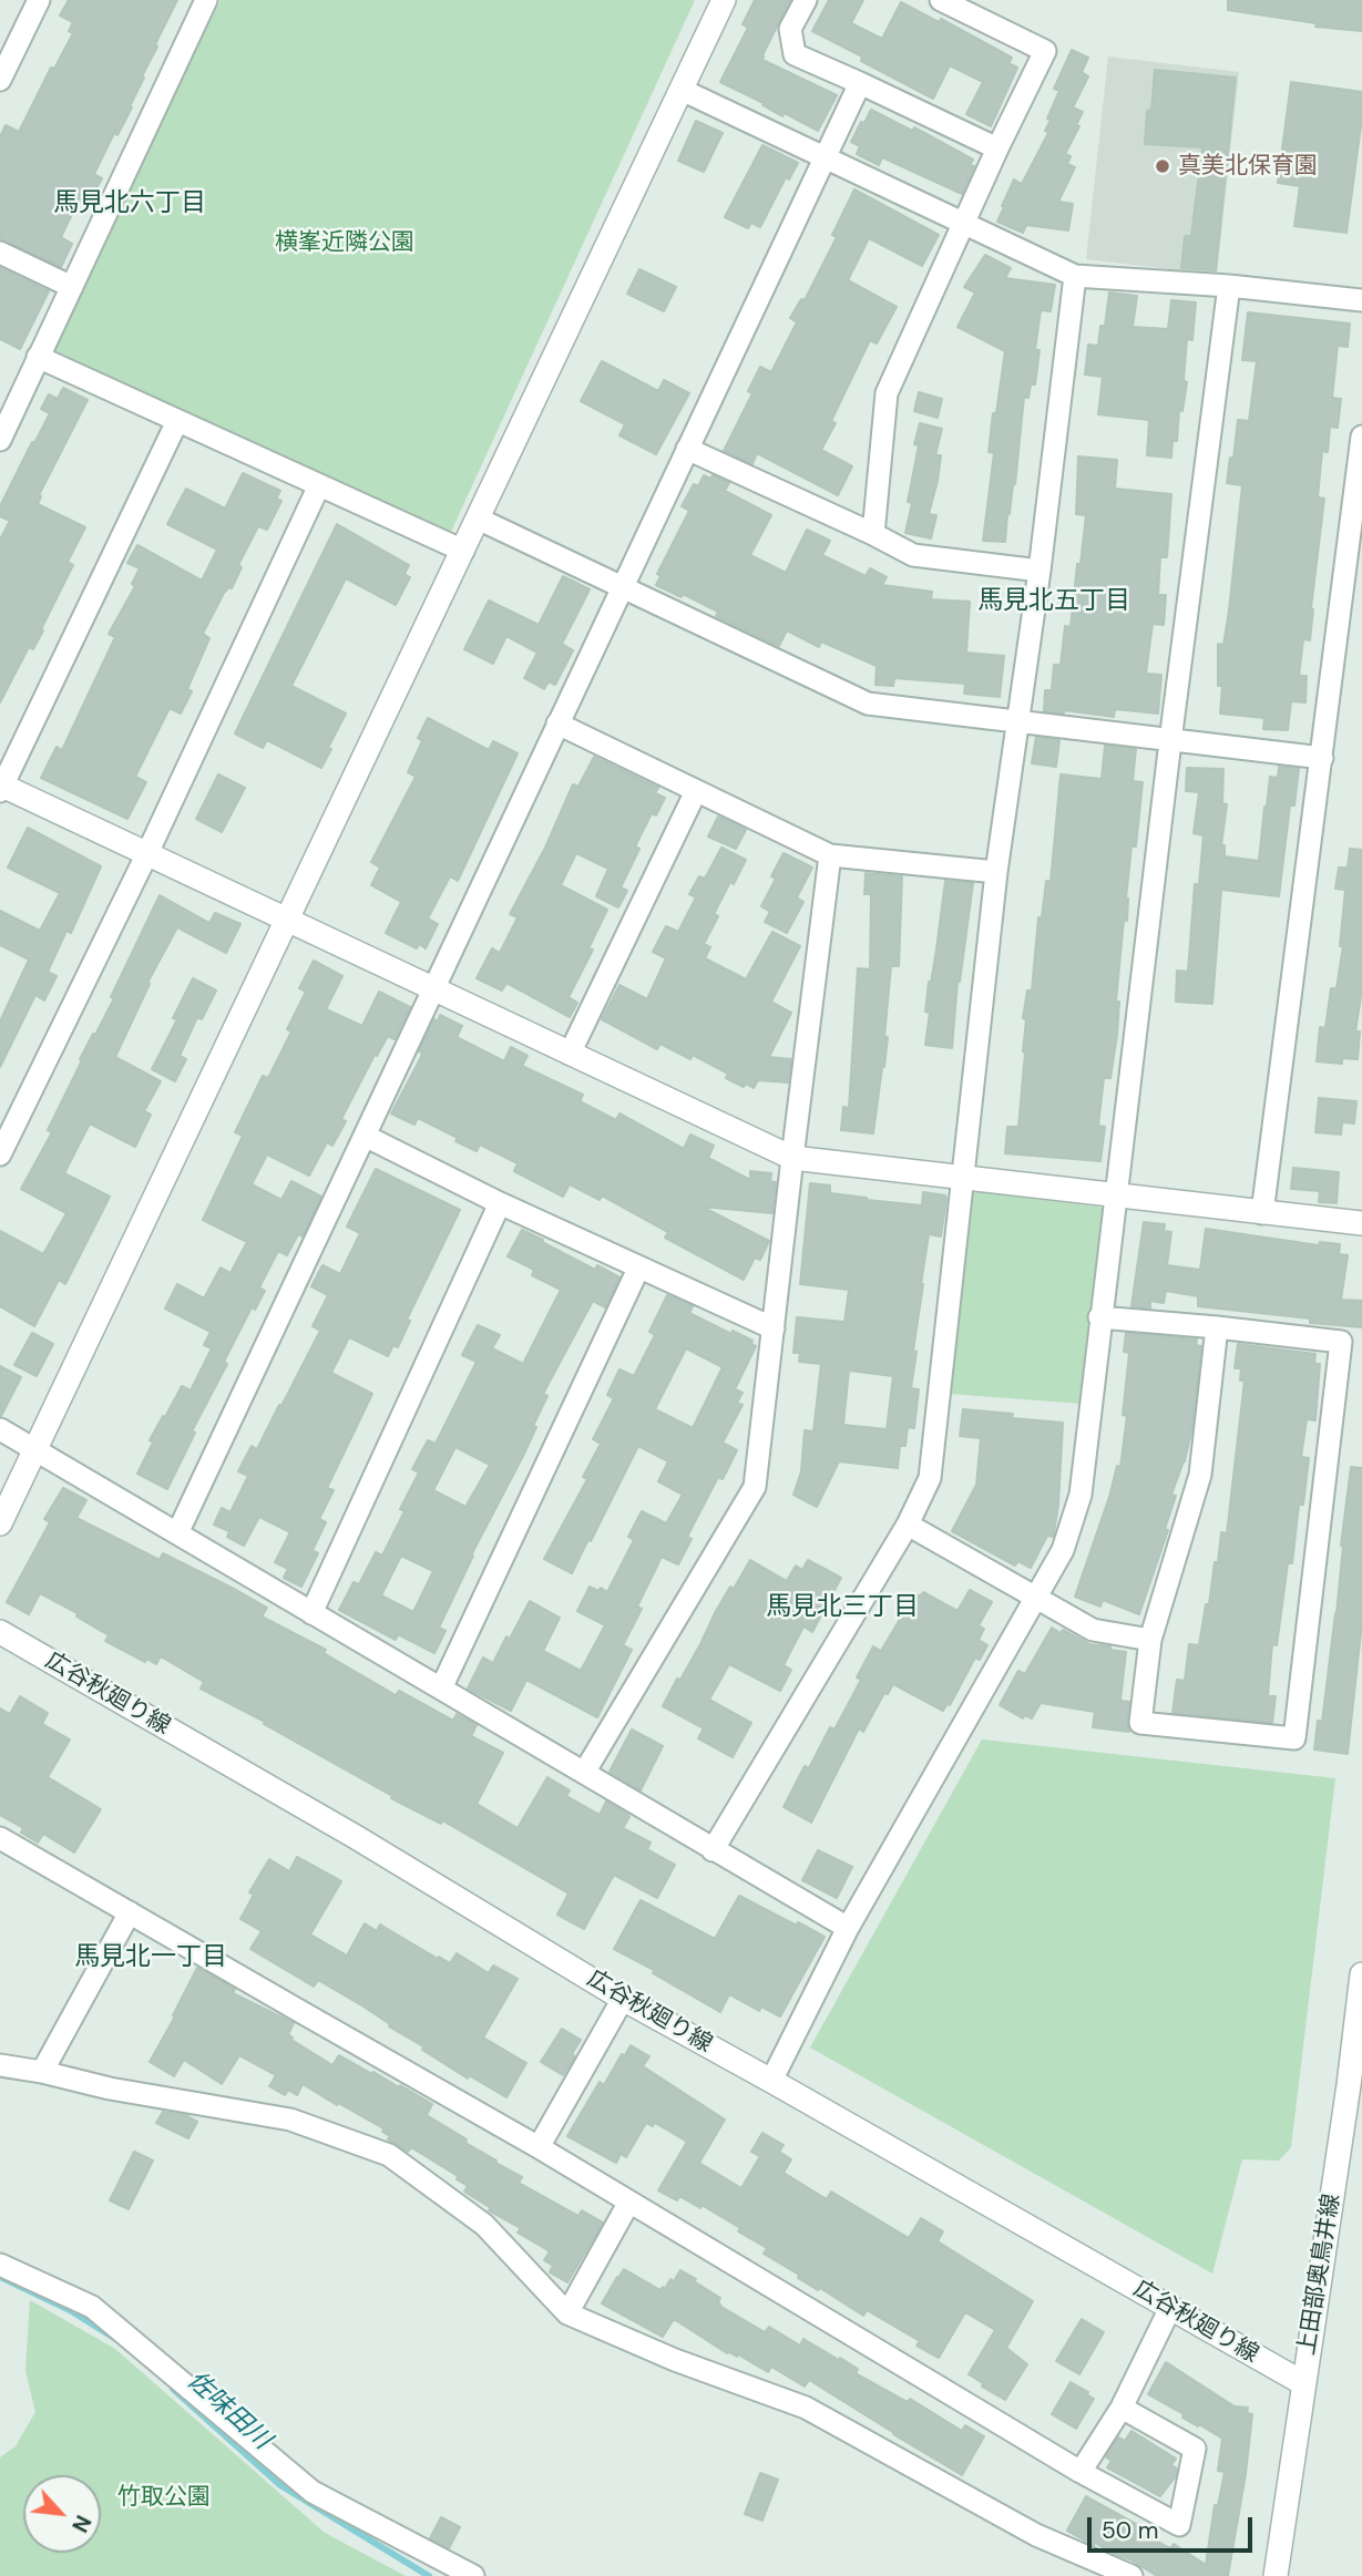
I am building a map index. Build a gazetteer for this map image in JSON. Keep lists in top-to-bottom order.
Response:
{
  "streets": {
    "street": ["広谷秋廻り線", "上田部奥鳥井線"]
  },
  "crossings": [
    ["広谷秋廻り線", "上田部奥鳥井線"]
  ],
  "districts": [
    "馬見北六丁目",
    "馬見北五丁目",
    "馬見北三丁目",
    "馬見北一丁目"
  ],
  "water": ["佐味田川"],
  "parks": ["横峯近隣公園", "竹取公園"],
  "places": ["真美北保育園"],
  "scale_bar": "50 m",
  "north": "bottom right"
}
